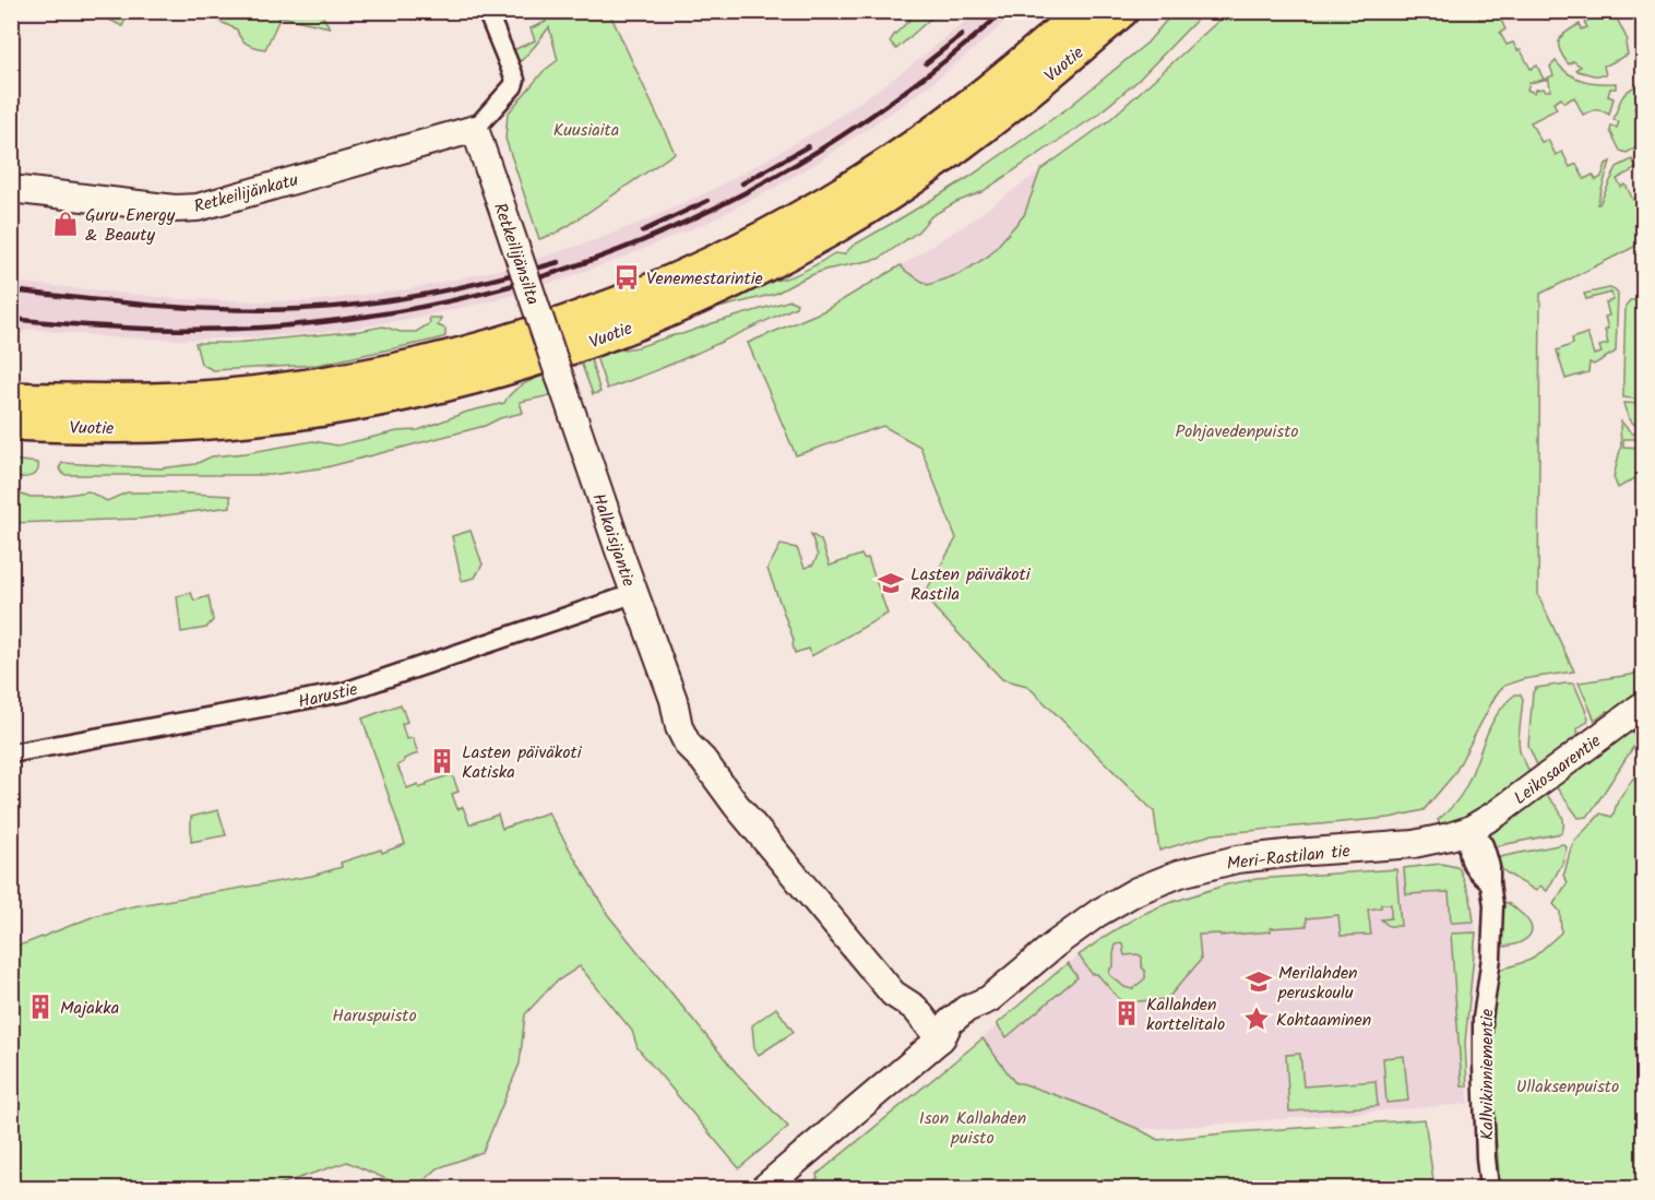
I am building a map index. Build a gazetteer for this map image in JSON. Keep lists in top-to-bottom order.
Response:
{
  "streets": {
    "main road": ["Vuotie"],
    "street": [
      "Retkeilijänkatu",
      "Retkeilijänsilta",
      "Halkaisijantie",
      "Harustie",
      "Leikosaarentie",
      "Meri-Rastilan tie",
      "Kallvikinniementie"
    ]
  },
  "crossings": [
    ["Retkeilijänkatu", "Retkeilijänsilta"],
    ["Retkeilijänsilta", "Halkaisijantie"],
    ["Halkaisijantie", "Harustie"],
    ["Halkaisijantie", "Meri-Rastilan tie"],
    ["Leikosaarentie", "Meri-Rastilan tie"],
    ["Leikosaarentie", "Kallvikinniementie"],
    ["Meri-Rastilan tie", "Kallvikinniementie"]
  ],
  "parks": [
    "Kuusiaita",
    "Pohjavedenpuisto",
    "Haruspuisto",
    "Ullaksenpuisto",
    "Ison Kallahden puisto"
  ],
  "places": {
    "shop": ["Guru Energy & Beauty"],
    "bus stop": ["Venemestarintie"],
    "school or university": ["Lasten päiväkoti Rastila", "Merilahden peruskoulu"],
    "building": ["Lasten päiväkoti Katiska", "Majakka", "Kallahden korttelitalo"],
    "place": ["Kohtaaminen"]
  }
}
